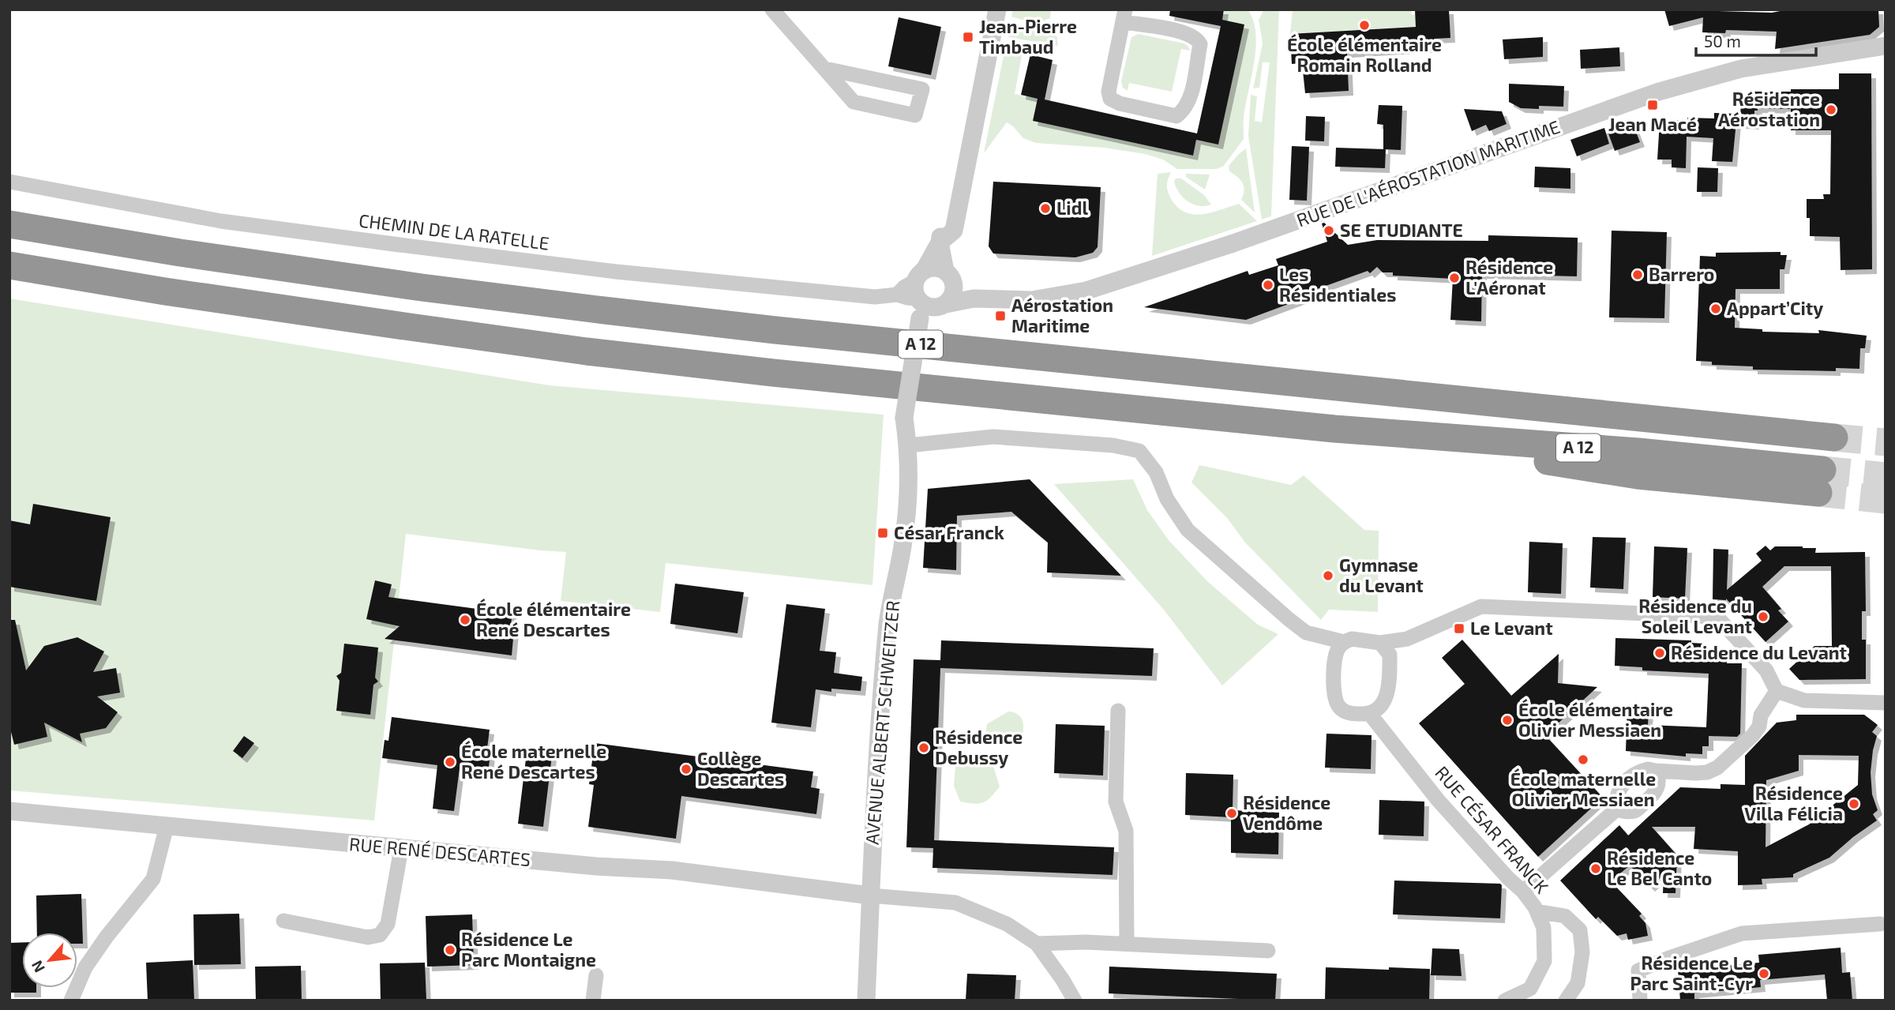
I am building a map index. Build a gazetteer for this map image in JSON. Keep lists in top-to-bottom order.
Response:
{
  "streets": {
    "highway": ["A 12"],
    "street": [
      "RUE DE L'AÉROSTATION MARITIME",
      "CHEMIN DE LA RATELLE",
      "AVENUE ALBERT SCHWEITZER",
      "RUE CÉSAR FRANCK",
      "RUE RENÉ DESCARTES"
    ]
  },
  "crossings": [
    ["RUE DE L'AÉROSTATION MARITIME", "CHEMIN DE LA RATELLE"],
    ["RUE DE L'AÉROSTATION MARITIME", "AVENUE ALBERT SCHWEITZER"],
    ["CHEMIN DE LA RATELLE", "AVENUE ALBERT SCHWEITZER"],
    ["AVENUE ALBERT SCHWEITZER", "RUE RENÉ DESCARTES"]
  ],
  "places": {
    "other": [
      "École élémentaire Romain Rolland",
      "Résidence Aérostation",
      "Lidl",
      "SE ETUDIANTE",
      "Barrero",
      "Résidence L'Aéronat",
      "Les Résidentiales",
      "Appart’City",
      "Gymnase du Levant",
      "Résidence du Soleil Levant",
      "École élémentaire René Descartes",
      "Résidence du Levant",
      "École élémentaire Olivier Messiaen",
      "Résidence Debussy",
      "École maternelle Olivier Messiaen",
      "École maternelle René Descartes",
      "Collège Descartes",
      "Résidence Villa Félicia",
      "Résidence Vendôme",
      "Résidence Le Bel Canto",
      "Résidence Le Parc Montaigne",
      "Résidence Le Parc Saint-Cyr"
    ],
    "transit": [
      "Jean-Pierre Timbaud",
      "Jean Macé",
      "Aérostation Maritime",
      "César Franck",
      "Le Levant"
    ]
  },
  "scale_bar": "50 m",
  "north": "bottom left"
}
